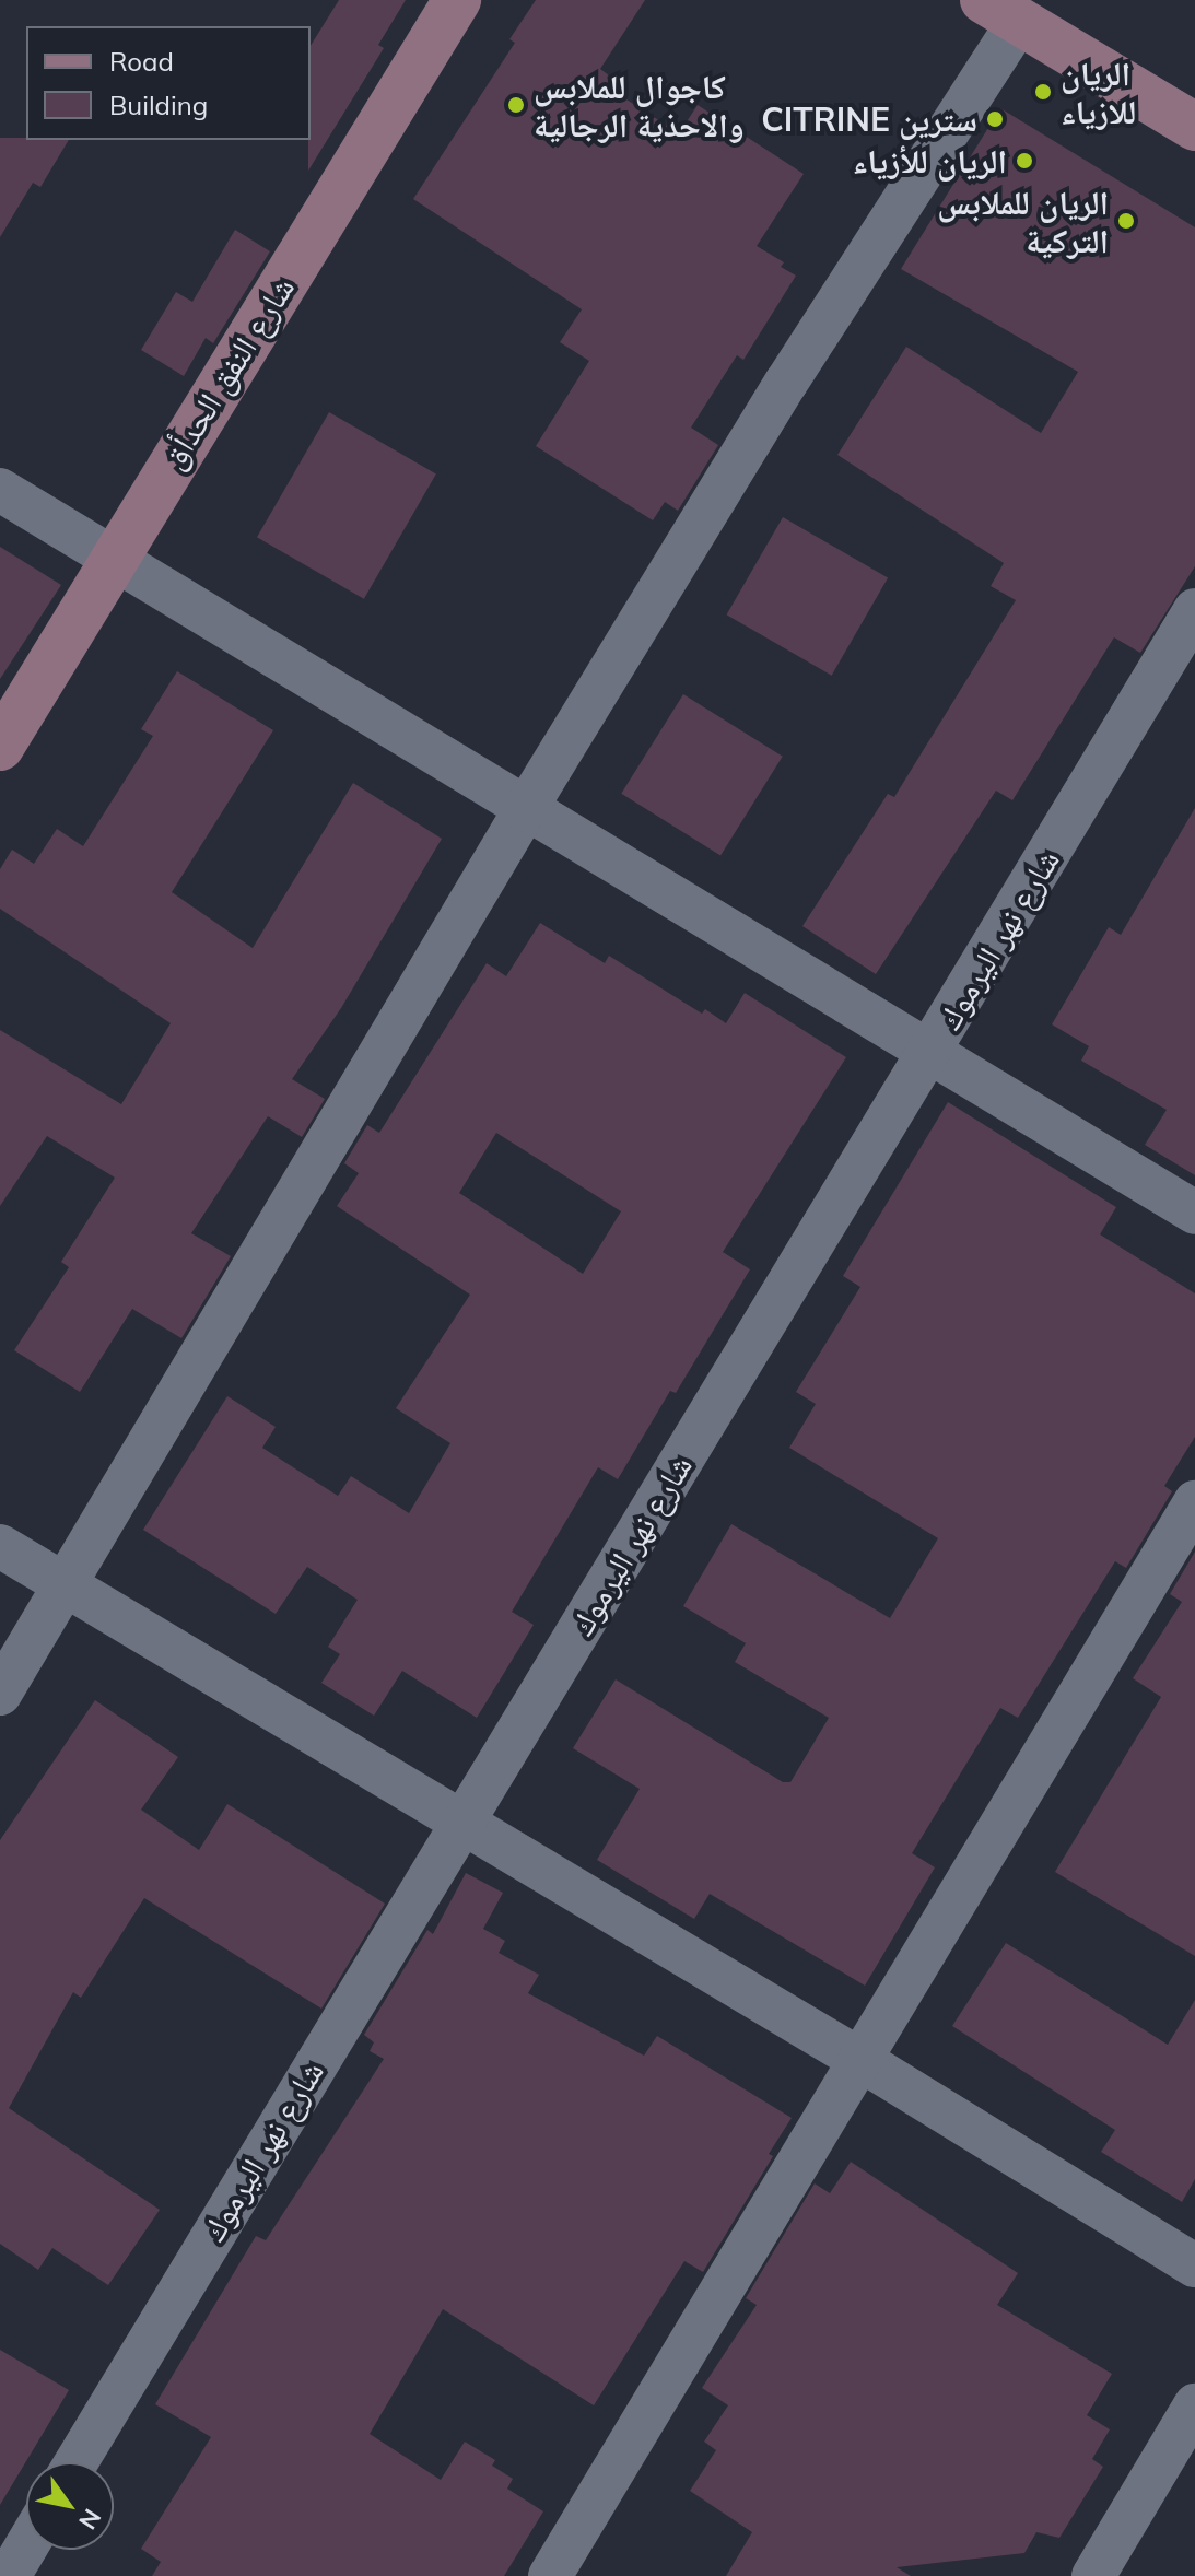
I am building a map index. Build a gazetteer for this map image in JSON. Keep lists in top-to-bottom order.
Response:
{
  "streets": {
    "main road": ["شارع النفق الحدأق"],
    "street": ["شارع نهر اليرموك"]
  },
  "places": [
    "الريان للازياء",
    "كاجوال للملابس والاحذية الرجالية",
    "CITRINE سترين",
    "الريان للأزياء",
    "الريان للملابس التركية"
  ],
  "legend": ["Road", "Building"],
  "north": "bottom right"
}
